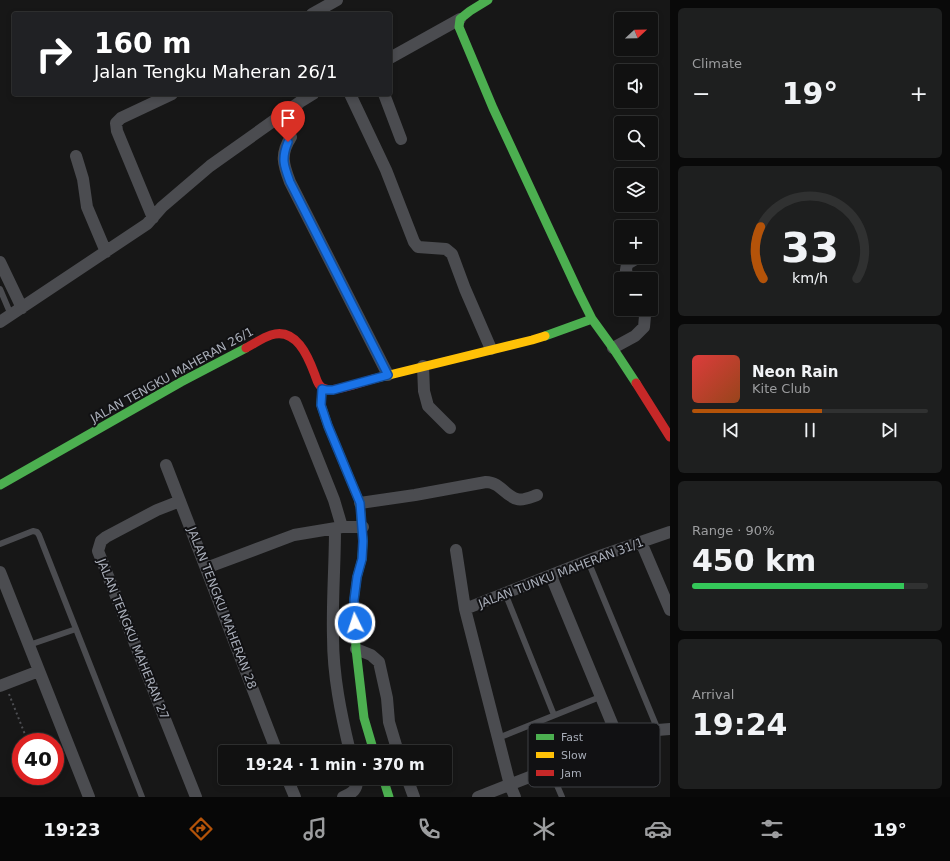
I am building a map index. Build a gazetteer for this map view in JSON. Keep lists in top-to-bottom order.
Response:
{
  "streets": {
    "street": [
      "JALAN TENGKU MAHERAN 26/1",
      "JALAN TUNKU MAHERAN 31/1",
      "JALAN TENGKU MAHERAN 28",
      "JALAN TENGKU MAHERAN 27"
    ]
  },
  "crossings": [
    ["JALAN TENGKU MAHERAN 28", "JALAN TENGKU MAHERAN 27"]
  ],
  "legend": ["Fast", "Slow", "Jam"],
  "north": "right",
  "page": {
    "tile": [
      "Climate",
      ["Range · 90%", "450 km"],
      ["Arrival", "19:24"]
    ],
    "map_buttons": ["+", "−"],
    "turn": ["160 m", "Jalan Tengku Maheran 26/1"],
    "heat": ["−", "19°", "+"],
    "song": ["Neon Rain", "Kite Club"],
    "limit": "40",
    "trip": "19:24 · 1 min · 370 m",
    "tabs": ["19:23", "19°"],
    "gauge": ["33", "km/h"]
  }
}
